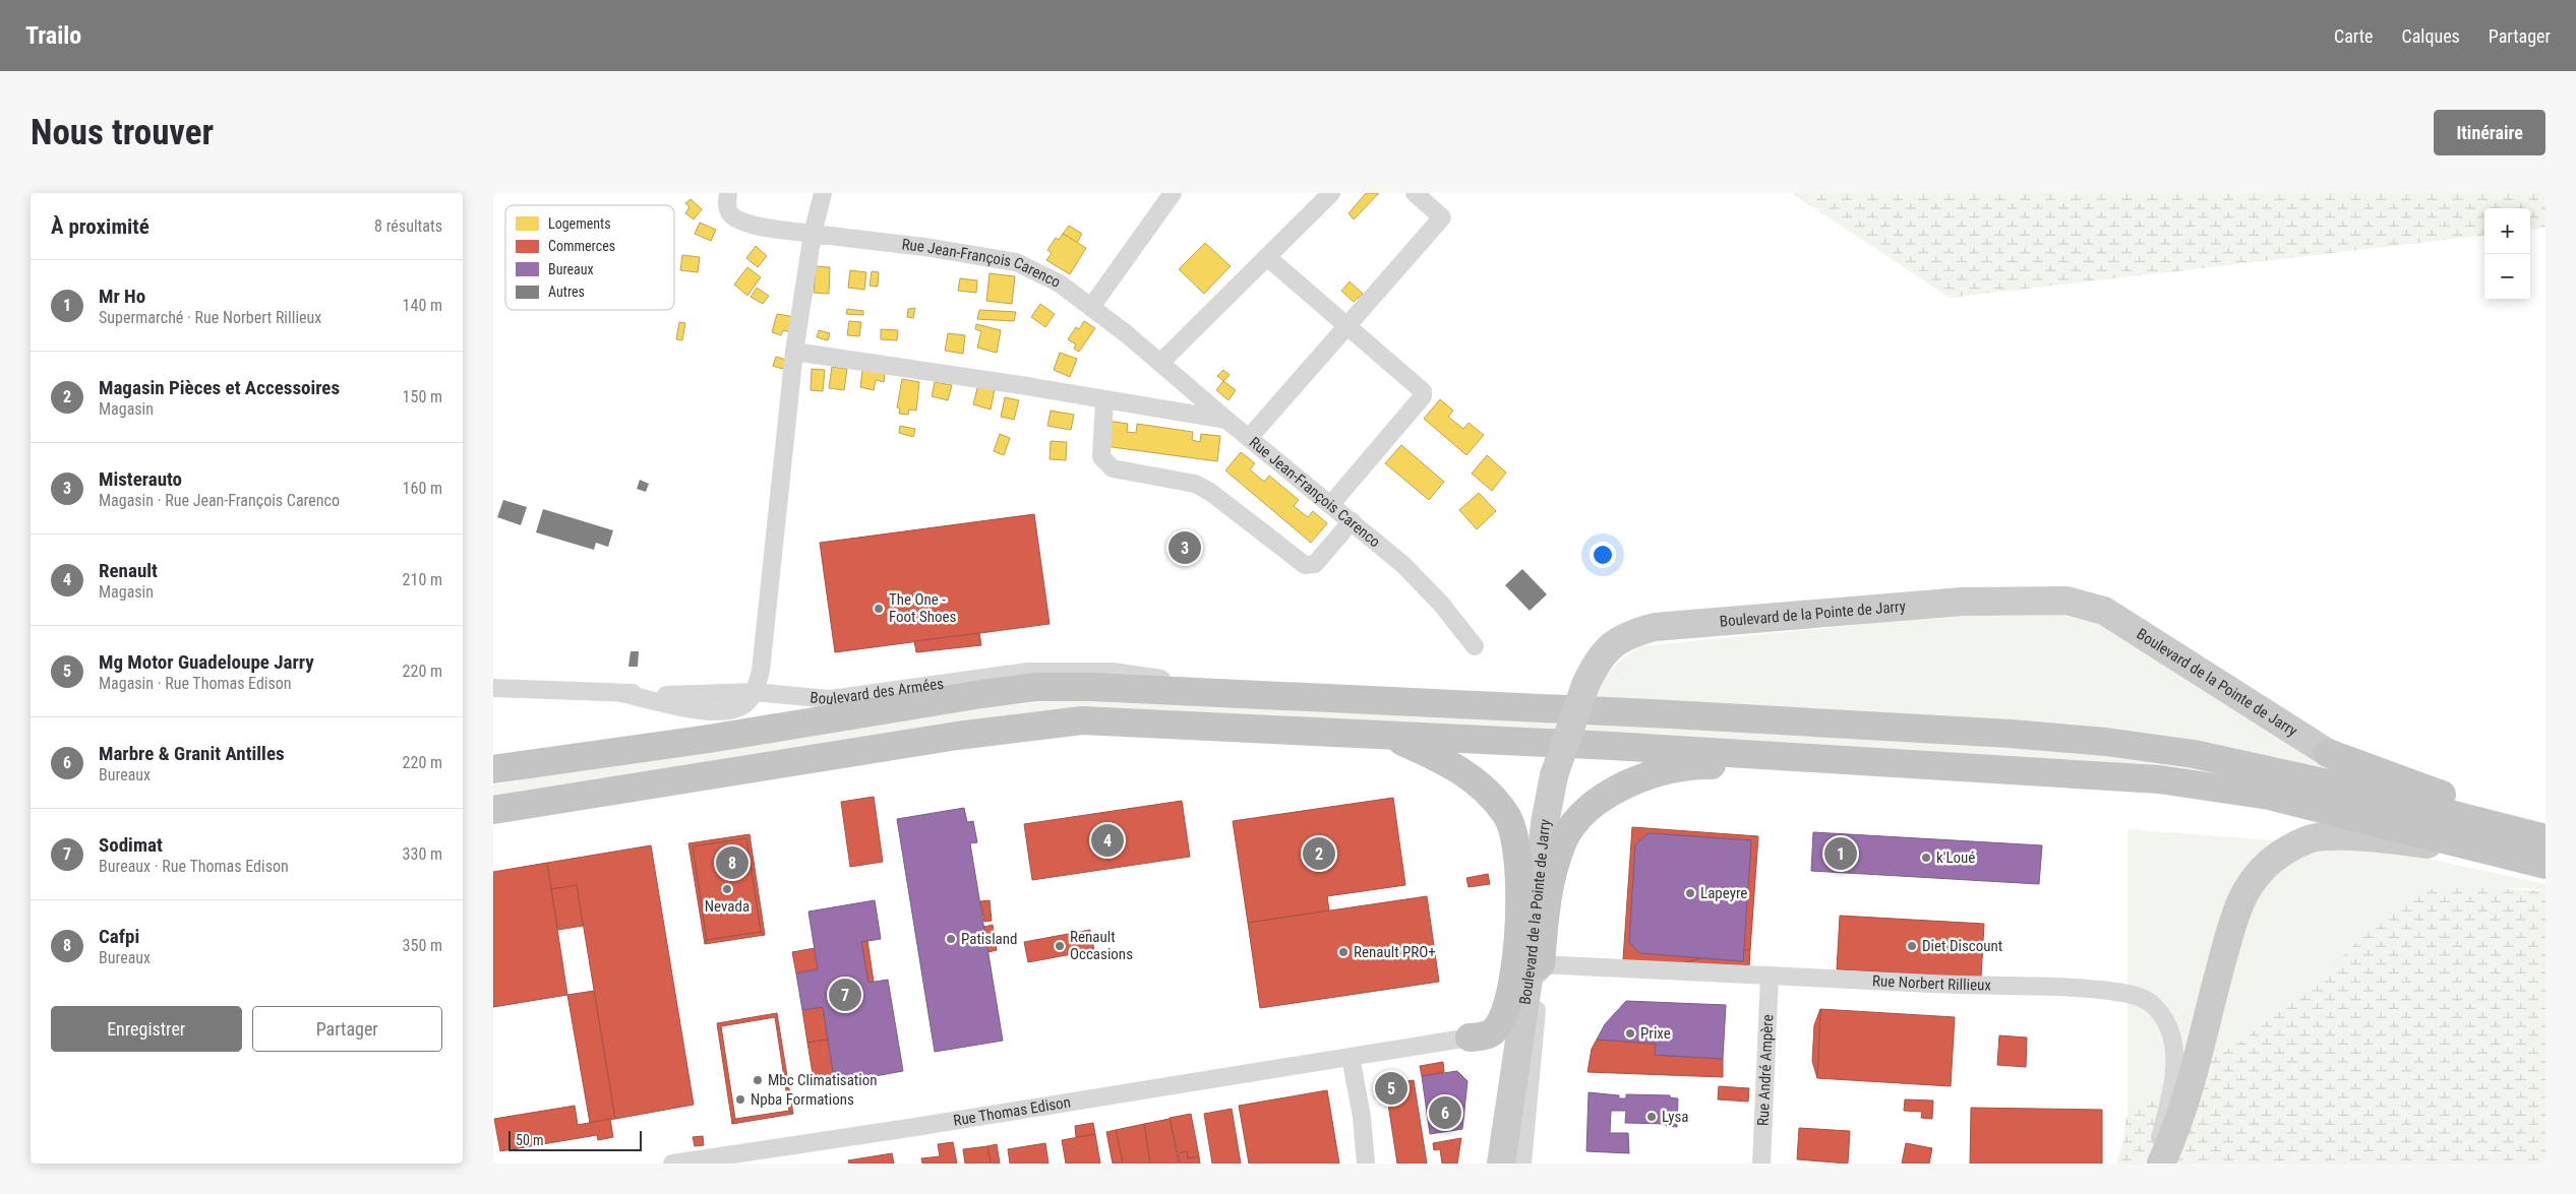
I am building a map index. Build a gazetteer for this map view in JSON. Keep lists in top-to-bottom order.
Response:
{
  "streets": {
    "main road": ["Boulevard de la Pointe de Jarry"],
    "street": [
      "Rue Jean-François Carenco",
      "Boulevard des Armées",
      "Rue Norbert Rillieux",
      "Rue André Ampère",
      "Rue Thomas Edison"
    ]
  },
  "crossings": [
    ["Boulevard de la Pointe de Jarry", "Rue Norbert Rillieux"],
    ["Rue Norbert Rillieux", "Rue André Ampère"]
  ],
  "places": [
    "The One - Foot Shoes",
    "k'Loué",
    "Nevada",
    "Lapeyre",
    "Patisland",
    "Renault Occasions",
    "Diet Discount",
    "Renault PRO+",
    "Prixe",
    "Mbc Climatisation",
    "Npba Formations",
    "Lysa"
  ],
  "legend": [
    "Logements",
    "Commerces",
    "Bureaux",
    "Autres"
  ],
  "scale_bar": "50 m",
  "page": {
    "header": "Trailo",
    "nav": ["Carte", "Calques", "Partager"],
    "buttons": [
      "Itinéraire",
      ["Enregistrer", "Partager"]
    ],
    "title": "Nous trouver",
    "heading": ["À proximité", "8 résultats"],
    "map_buttons": ["+", "−"],
    "list": [
      {
        "mark": "1",
        "name": "Mr Ho",
        "note": "Supermarché · Rue Norbert Rillieux",
        "value": "140 m"
      },
      {
        "mark": "2",
        "name": "Magasin Pièces et Accessoires",
        "note": "Magasin",
        "value": "150 m"
      },
      {
        "mark": "3",
        "name": "Misterauto",
        "note": "Magasin · Rue Jean-François Carenco",
        "value": "160 m"
      },
      {
        "mark": "4",
        "name": "Renault",
        "note": "Magasin",
        "value": "210 m"
      },
      {
        "mark": "5",
        "name": "Mg Motor Guadeloupe Jarry",
        "note": "Magasin · Rue Thomas Edison",
        "value": "220 m"
      },
      {
        "mark": "6",
        "name": "Marbre & Granit Antilles",
        "note": "Bureaux",
        "value": "220 m"
      },
      {
        "mark": "7",
        "name": "Sodimat",
        "note": "Bureaux · Rue Thomas Edison",
        "value": "330 m"
      },
      {
        "mark": "8",
        "name": "Cafpi",
        "note": "Bureaux",
        "value": "350 m"
      }
    ],
    "pins": [
      "3",
      "4",
      "1",
      "2",
      "8",
      "7",
      "5",
      "6"
    ],
    "scale": "50 m"
  }
}
